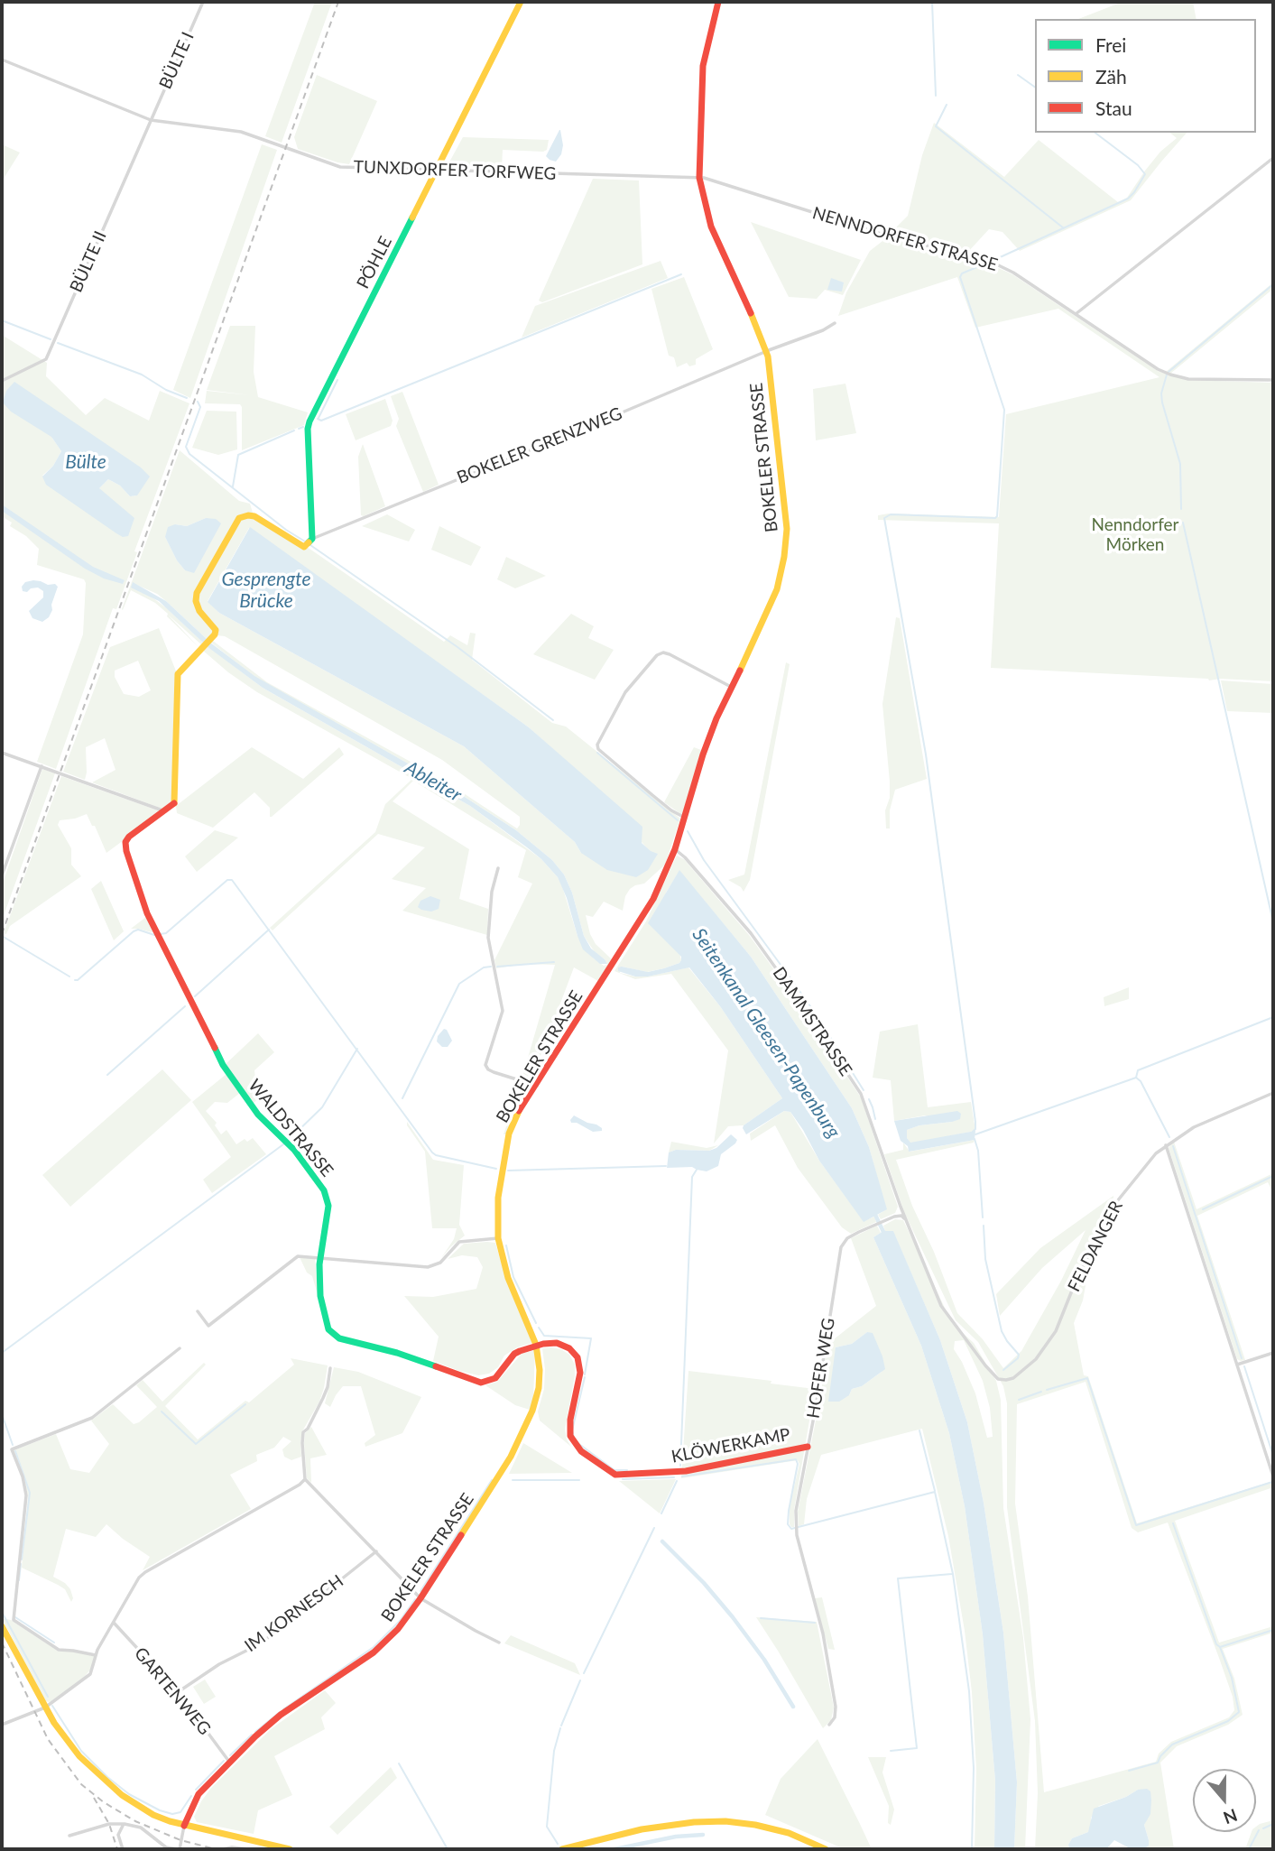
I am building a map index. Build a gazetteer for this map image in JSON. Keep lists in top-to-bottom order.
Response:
{
  "streets": {
    "street": [
      "BÜLTE I",
      "TUNXDORFER TORFWEG",
      "NENNDORFER STRASSE",
      "BÜLTE II",
      "PÖHLE",
      "BOKELER GRENZWEG",
      "BOKELER STRASSE",
      "DAMMSTRASSE",
      "WALDSTRASSE",
      "FELDANGER",
      "HOFER WEG",
      "KLÖWERKAMP",
      "IM KORNESCH",
      "GARTENWEG"
    ]
  },
  "crossings": [
    ["BÜLTE I", "TUNXDORFER TORFWEG"],
    ["BÜLTE I", "BÜLTE II"],
    ["TUNXDORFER TORFWEG", "NENNDORFER STRASSE"],
    ["TUNXDORFER TORFWEG", "BÜLTE II"],
    ["TUNXDORFER TORFWEG", "PÖHLE"],
    ["TUNXDORFER TORFWEG", "BOKELER STRASSE"],
    ["NENNDORFER STRASSE", "BOKELER STRASSE"],
    ["PÖHLE", "BOKELER GRENZWEG"],
    ["BOKELER GRENZWEG", "BOKELER STRASSE"],
    ["BOKELER STRASSE", "DAMMSTRASSE"],
    ["BOKELER STRASSE", "WALDSTRASSE"],
    ["BOKELER STRASSE", "KLÖWERKAMP"],
    ["BOKELER STRASSE", "GARTENWEG"],
    ["DAMMSTRASSE", "FELDANGER"],
    ["DAMMSTRASSE", "HOFER WEG"],
    ["WALDSTRASSE", "KLÖWERKAMP"],
    ["HOFER WEG", "KLÖWERKAMP"],
    ["IM KORNESCH", "GARTENWEG"]
  ],
  "water": [
    "Bülte",
    "Gesprengte Brücke",
    "Ableiter",
    "Seitenkanal Gleesen-Papenburg"
  ],
  "parks": ["Nenndorfer Mörken"],
  "legend": ["Frei", "Zäh", "Stau"],
  "north": "bottom"
}
